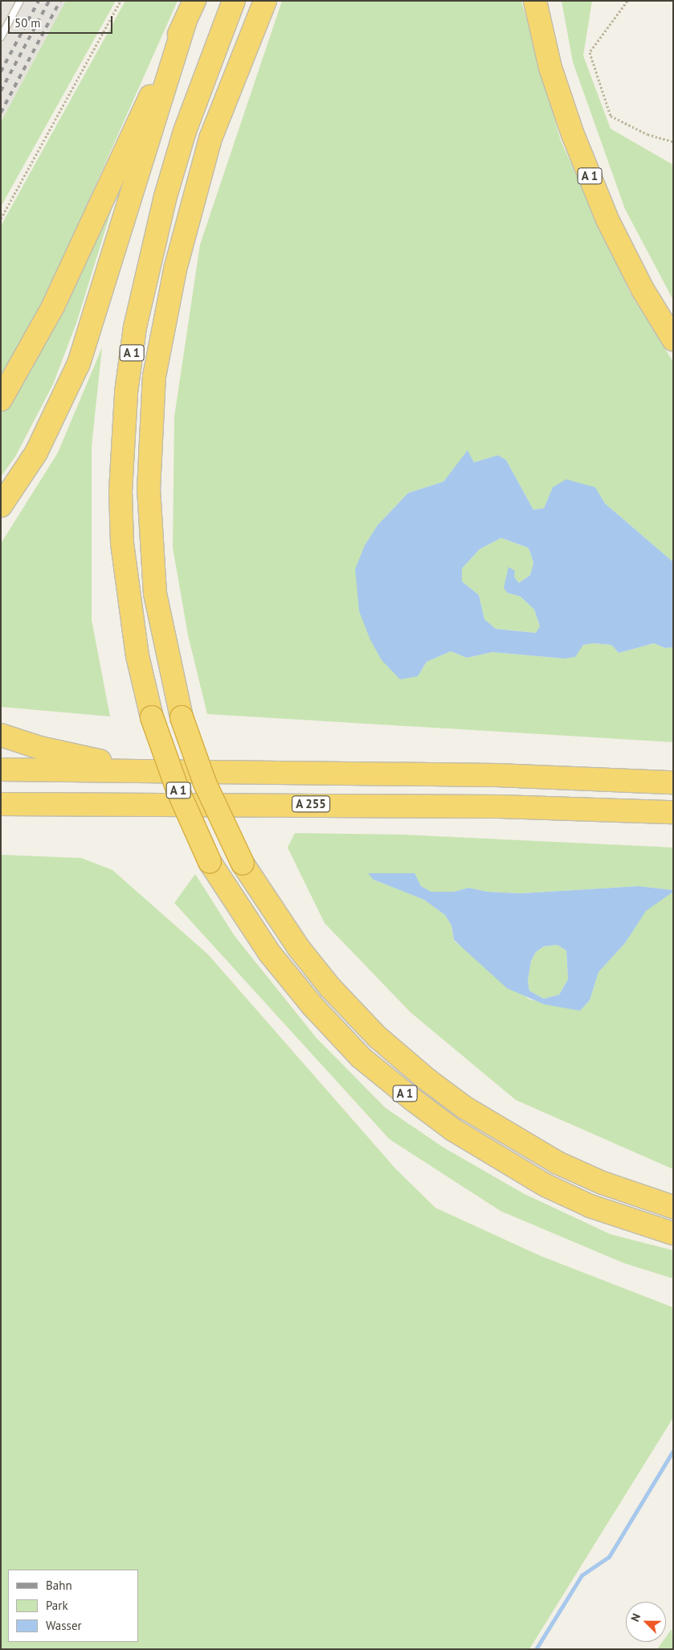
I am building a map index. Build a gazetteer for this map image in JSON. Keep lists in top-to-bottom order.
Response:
{
  "streets": {
    "highway": ["A 1", "A 255"]
  },
  "legend": ["Bahn", "Park", "Wasser"],
  "scale_bar": "50 m",
  "north": "top left"
}
